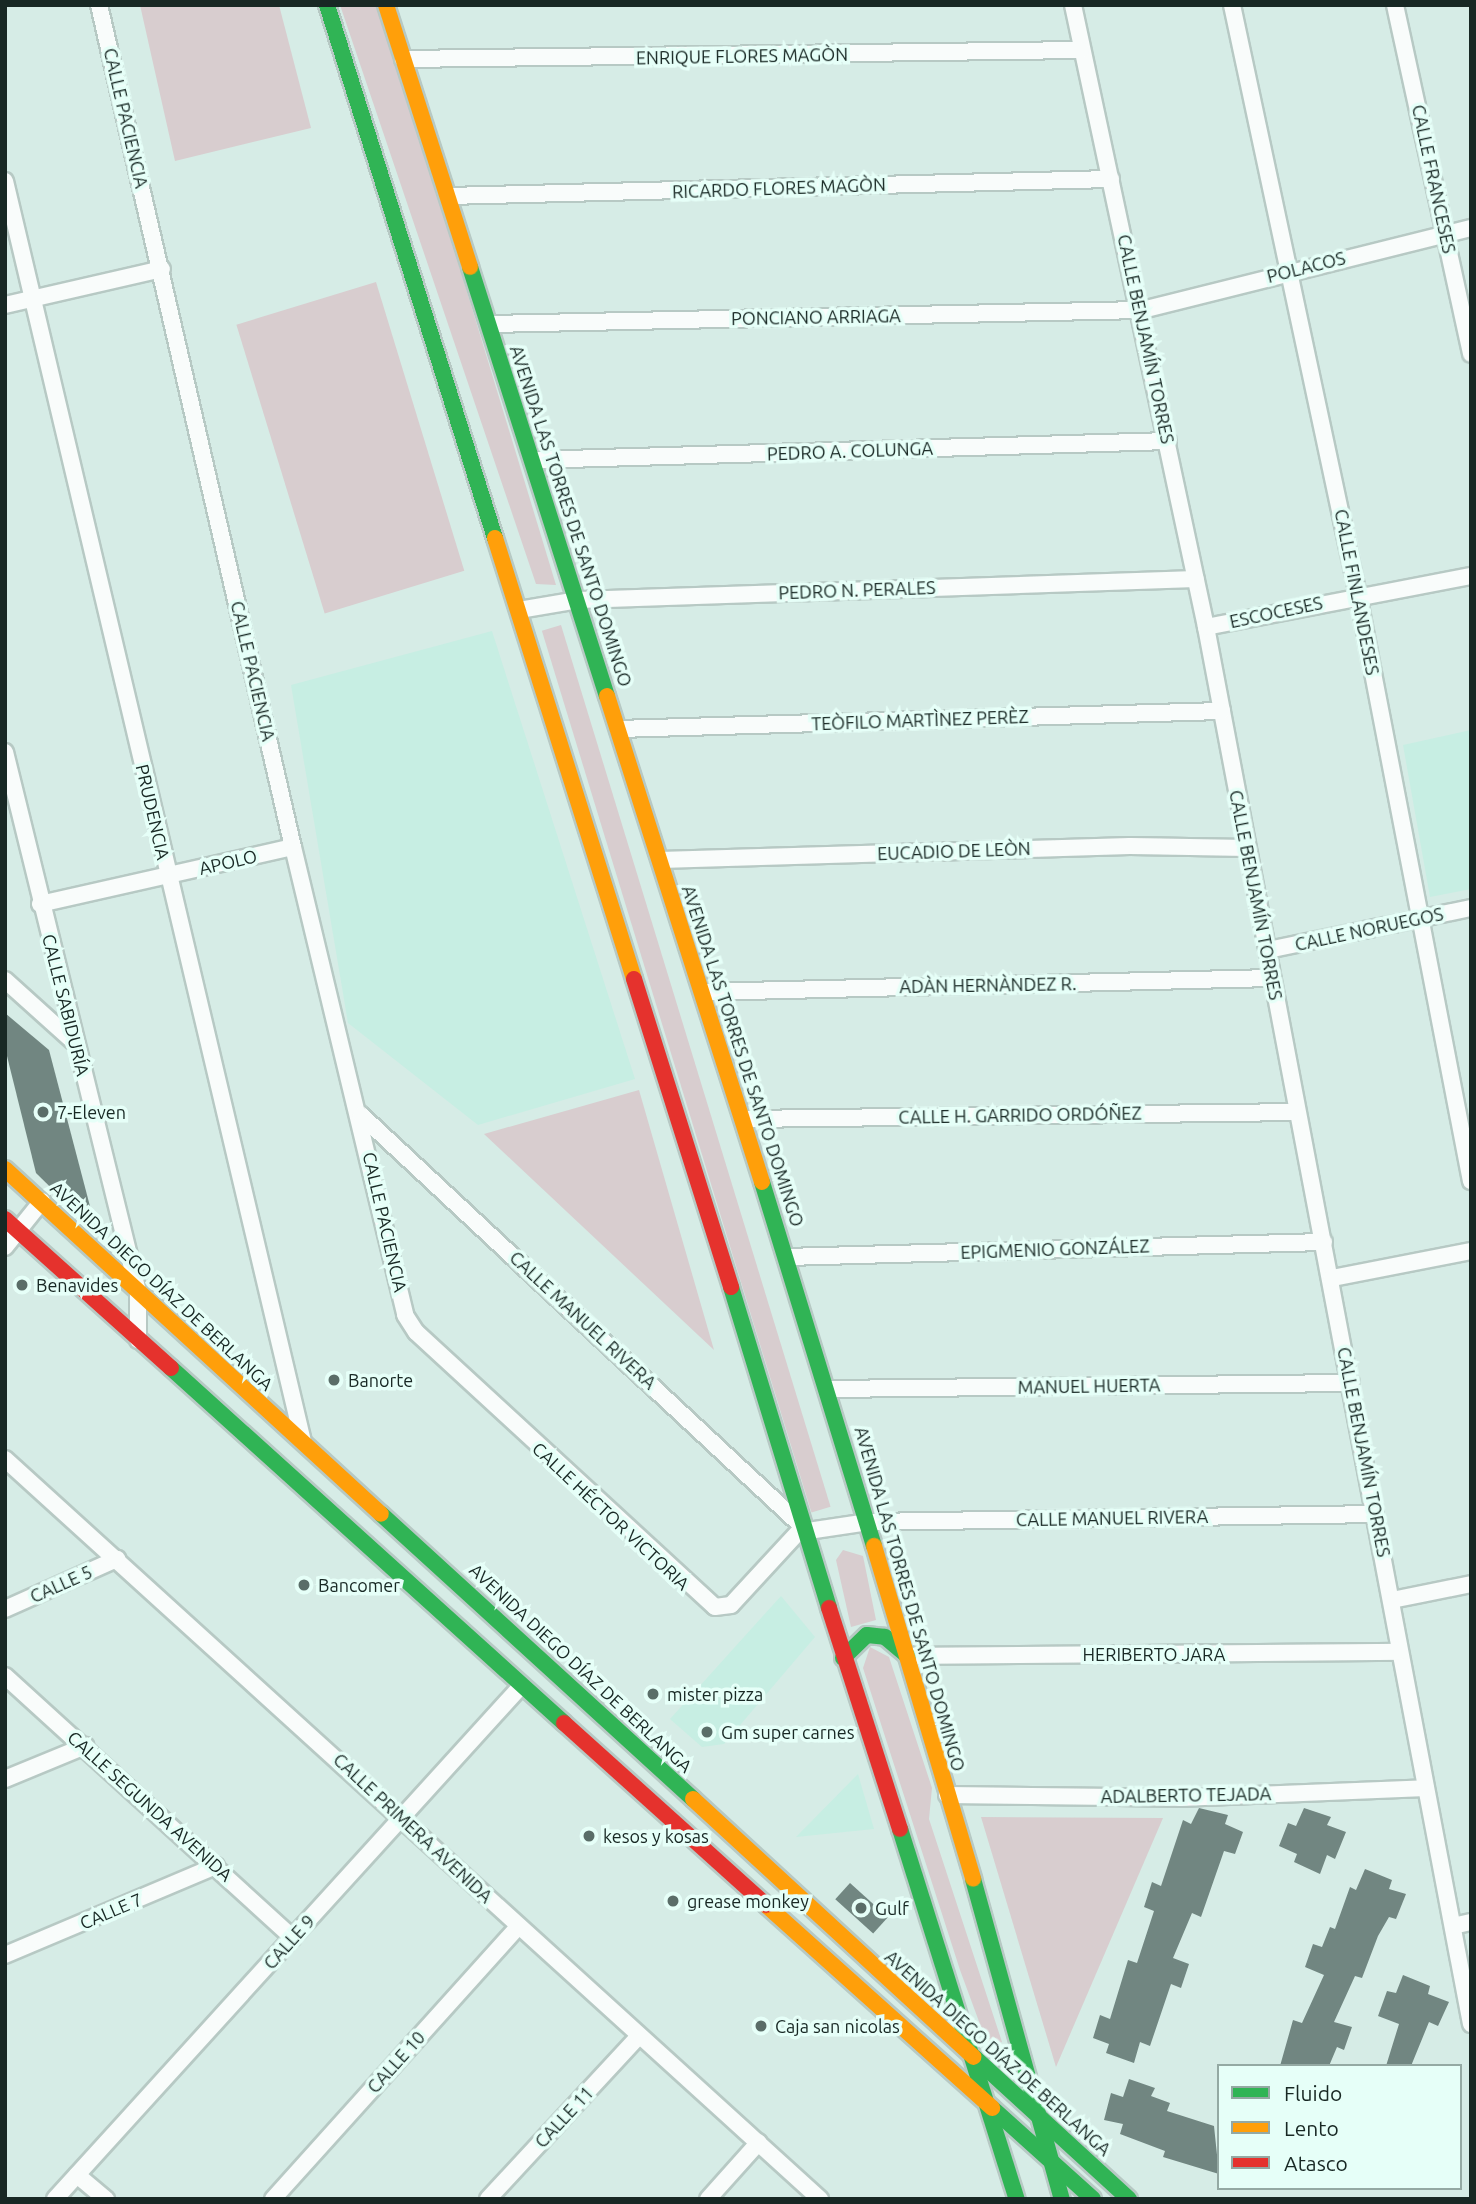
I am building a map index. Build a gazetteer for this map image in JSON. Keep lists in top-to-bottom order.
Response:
{
  "streets": {
    "street": [
      "ENRIQUE FLORES MAGÒN",
      "CALLE PACIENCIA",
      "CALLE FRANCESES",
      "RICARDO FLORES MAGÒN",
      "POLACOS",
      "PONCIANO ARRIAGA",
      "CALLE BENJAMÍN TORRES",
      "PEDRO A. COLUNGA",
      "AVENIDA LAS TORRES DE SANTO DOMINGO",
      "PEDRO N. PERALES",
      "CALLE FINLANDESES",
      "ESCOCESES",
      "TEÒFILO MARTÌNEZ PERÈZ",
      "PRUDENCIA",
      "EUCADIO DE LEÒN",
      "APOLO",
      "CALLE NORUEGOS",
      "ADÀN HERNÀNDEZ R.",
      "CALLE SABIDURÍA",
      "CALLE H. GARRIDO ORDÓÑEZ",
      "EPIGMENIO GONZÁLEZ",
      "AVENIDA DIEGO DÍAZ DE BERLANGA",
      "CALLE MANUEL RIVERA",
      "MANUEL HUERTA",
      "CALLE HÉCTOR VICTORIA",
      "CALLE 5",
      "HERIBERTO JARA",
      "ADALBERTO TEJADA",
      "CALLE SEGUNDA AVENIDA",
      "CALLE PRIMERA AVENIDA",
      "CALLE 7",
      "CALLE 9",
      "CALLE 10",
      "CALLE 11"
    ]
  },
  "crossings": [
    ["ENRIQUE FLORES MAGÒN", "CALLE BENJAMÍN TORRES"],
    ["ENRIQUE FLORES MAGÒN", "AVENIDA LAS TORRES DE SANTO DOMINGO"],
    ["CALLE PACIENCIA", "APOLO"],
    ["CALLE PACIENCIA", "CALLE MANUEL RIVERA"],
    ["CALLE PACIENCIA", "CALLE HÉCTOR VICTORIA"],
    ["CALLE FRANCESES", "POLACOS"],
    ["RICARDO FLORES MAGÒN", "CALLE BENJAMÍN TORRES"],
    ["RICARDO FLORES MAGÒN", "AVENIDA LAS TORRES DE SANTO DOMINGO"],
    ["POLACOS", "PONCIANO ARRIAGA"],
    ["POLACOS", "CALLE BENJAMÍN TORRES"],
    ["POLACOS", "CALLE FINLANDESES"],
    ["PONCIANO ARRIAGA", "CALLE BENJAMÍN TORRES"],
    ["PONCIANO ARRIAGA", "AVENIDA LAS TORRES DE SANTO DOMINGO"],
    ["CALLE BENJAMÍN TORRES", "PEDRO A. COLUNGA"],
    ["CALLE BENJAMÍN TORRES", "PEDRO N. PERALES"],
    ["CALLE BENJAMÍN TORRES", "ESCOCESES"],
    ["CALLE BENJAMÍN TORRES", "TEÒFILO MARTÌNEZ PERÈZ"],
    ["CALLE BENJAMÍN TORRES", "EUCADIO DE LEÒN"],
    ["CALLE BENJAMÍN TORRES", "CALLE NORUEGOS"],
    ["CALLE BENJAMÍN TORRES", "ADÀN HERNÀNDEZ R."],
    ["CALLE BENJAMÍN TORRES", "CALLE H. GARRIDO ORDÓÑEZ"],
    ["CALLE BENJAMÍN TORRES", "EPIGMENIO GONZÁLEZ"],
    ["CALLE BENJAMÍN TORRES", "CALLE MANUEL RIVERA"],
    ["CALLE BENJAMÍN TORRES", "MANUEL HUERTA"],
    ["CALLE BENJAMÍN TORRES", "HERIBERTO JARA"],
    ["CALLE BENJAMÍN TORRES", "ADALBERTO TEJADA"],
    ["PEDRO A. COLUNGA", "AVENIDA LAS TORRES DE SANTO DOMINGO"],
    ["AVENIDA LAS TORRES DE SANTO DOMINGO", "PEDRO N. PERALES"],
    ["AVENIDA LAS TORRES DE SANTO DOMINGO", "TEÒFILO MARTÌNEZ PERÈZ"],
    ["AVENIDA LAS TORRES DE SANTO DOMINGO", "EUCADIO DE LEÒN"],
    ["AVENIDA LAS TORRES DE SANTO DOMINGO", "ADÀN HERNÀNDEZ R."],
    ["AVENIDA LAS TORRES DE SANTO DOMINGO", "CALLE H. GARRIDO ORDÓÑEZ"],
    ["AVENIDA LAS TORRES DE SANTO DOMINGO", "EPIGMENIO GONZÁLEZ"],
    ["AVENIDA LAS TORRES DE SANTO DOMINGO", "AVENIDA DIEGO DÍAZ DE BERLANGA"],
    ["AVENIDA LAS TORRES DE SANTO DOMINGO", "CALLE MANUEL RIVERA"],
    ["AVENIDA LAS TORRES DE SANTO DOMINGO", "MANUEL HUERTA"],
    ["AVENIDA LAS TORRES DE SANTO DOMINGO", "HERIBERTO JARA"],
    ["AVENIDA LAS TORRES DE SANTO DOMINGO", "ADALBERTO TEJADA"],
    ["CALLE FINLANDESES", "ESCOCESES"],
    ["CALLE FINLANDESES", "CALLE NORUEGOS"],
    ["PRUDENCIA", "APOLO"],
    ["PRUDENCIA", "AVENIDA DIEGO DÍAZ DE BERLANGA"],
    ["APOLO", "CALLE SABIDURÍA"],
    ["CALLE SABIDURÍA", "AVENIDA DIEGO DÍAZ DE BERLANGA"],
    ["CALLE MANUEL RIVERA", "CALLE HÉCTOR VICTORIA"],
    ["CALLE 5", "CALLE PRIMERA AVENIDA"],
    ["CALLE SEGUNDA AVENIDA", "CALLE 7"],
    ["CALLE SEGUNDA AVENIDA", "CALLE 9"],
    ["CALLE PRIMERA AVENIDA", "CALLE 9"],
    ["CALLE PRIMERA AVENIDA", "CALLE 10"],
    ["CALLE PRIMERA AVENIDA", "CALLE 11"]
  ],
  "places": [
    "7-Eleven",
    "Benavides",
    "Banorte",
    "Bancomer",
    "mister pizza",
    "Gm super carnes",
    "kesos y kosas",
    "grease monkey",
    "Gulf",
    "Caja san nicolas"
  ],
  "legend": ["Fluido", "Lento", "Atasco"]
}
